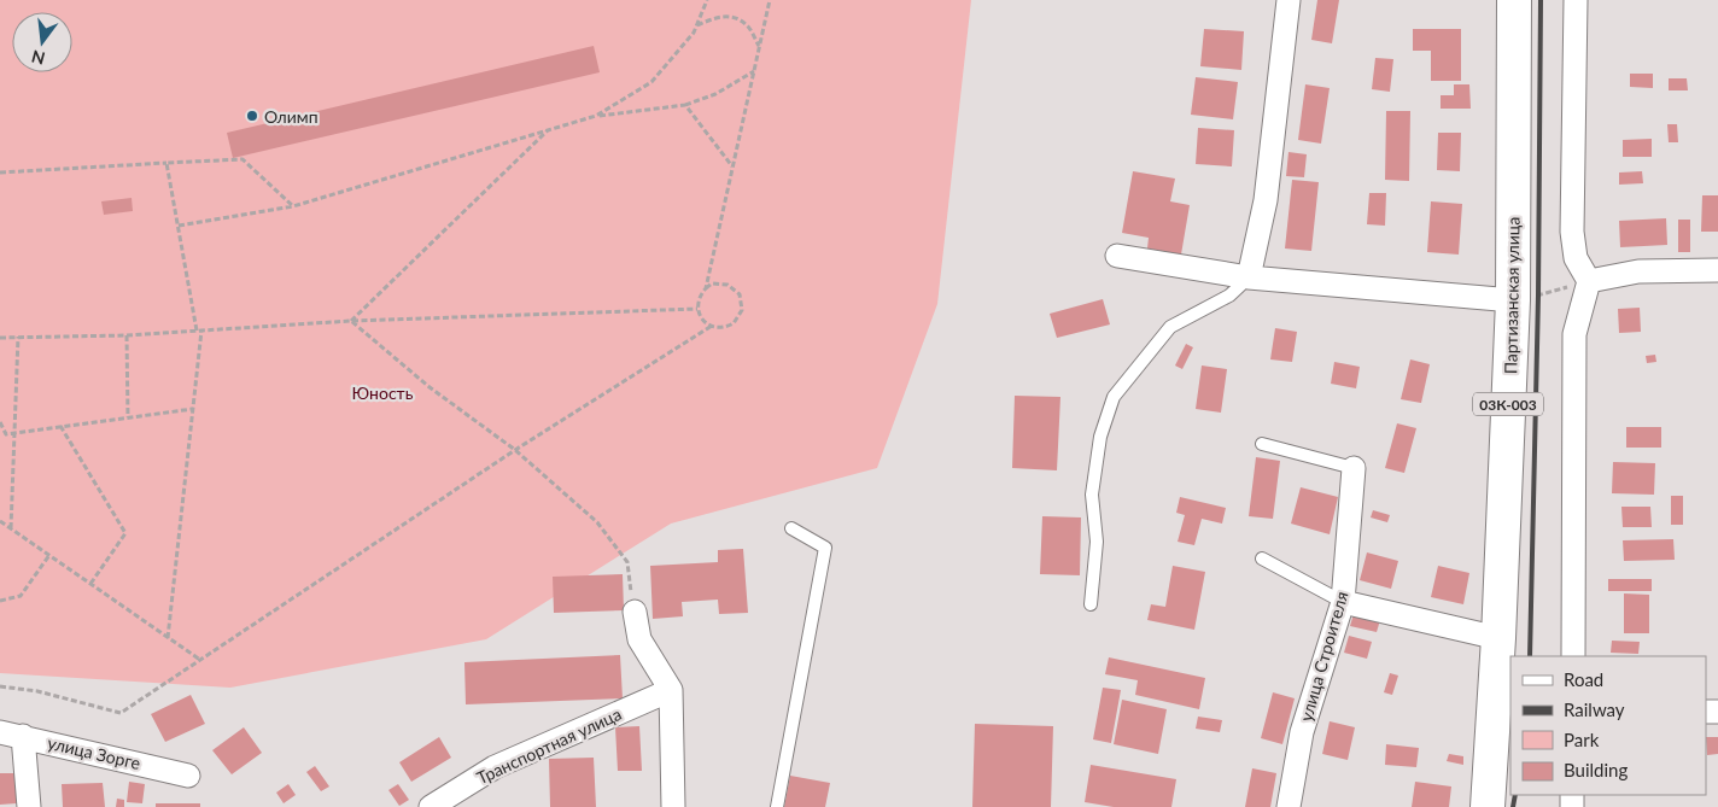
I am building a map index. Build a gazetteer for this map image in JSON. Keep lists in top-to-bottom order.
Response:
{
  "streets": {
    "main road": ["Партизанская улица", "03К-003"],
    "street": ["улица Строителя", "Транспортная улица", "улица Зорге"]
  },
  "parks": ["Юность"],
  "places": ["Олимп"],
  "legend": [
    "Road",
    "Railway",
    "Park",
    "Building"
  ],
  "north": "bottom"
}
